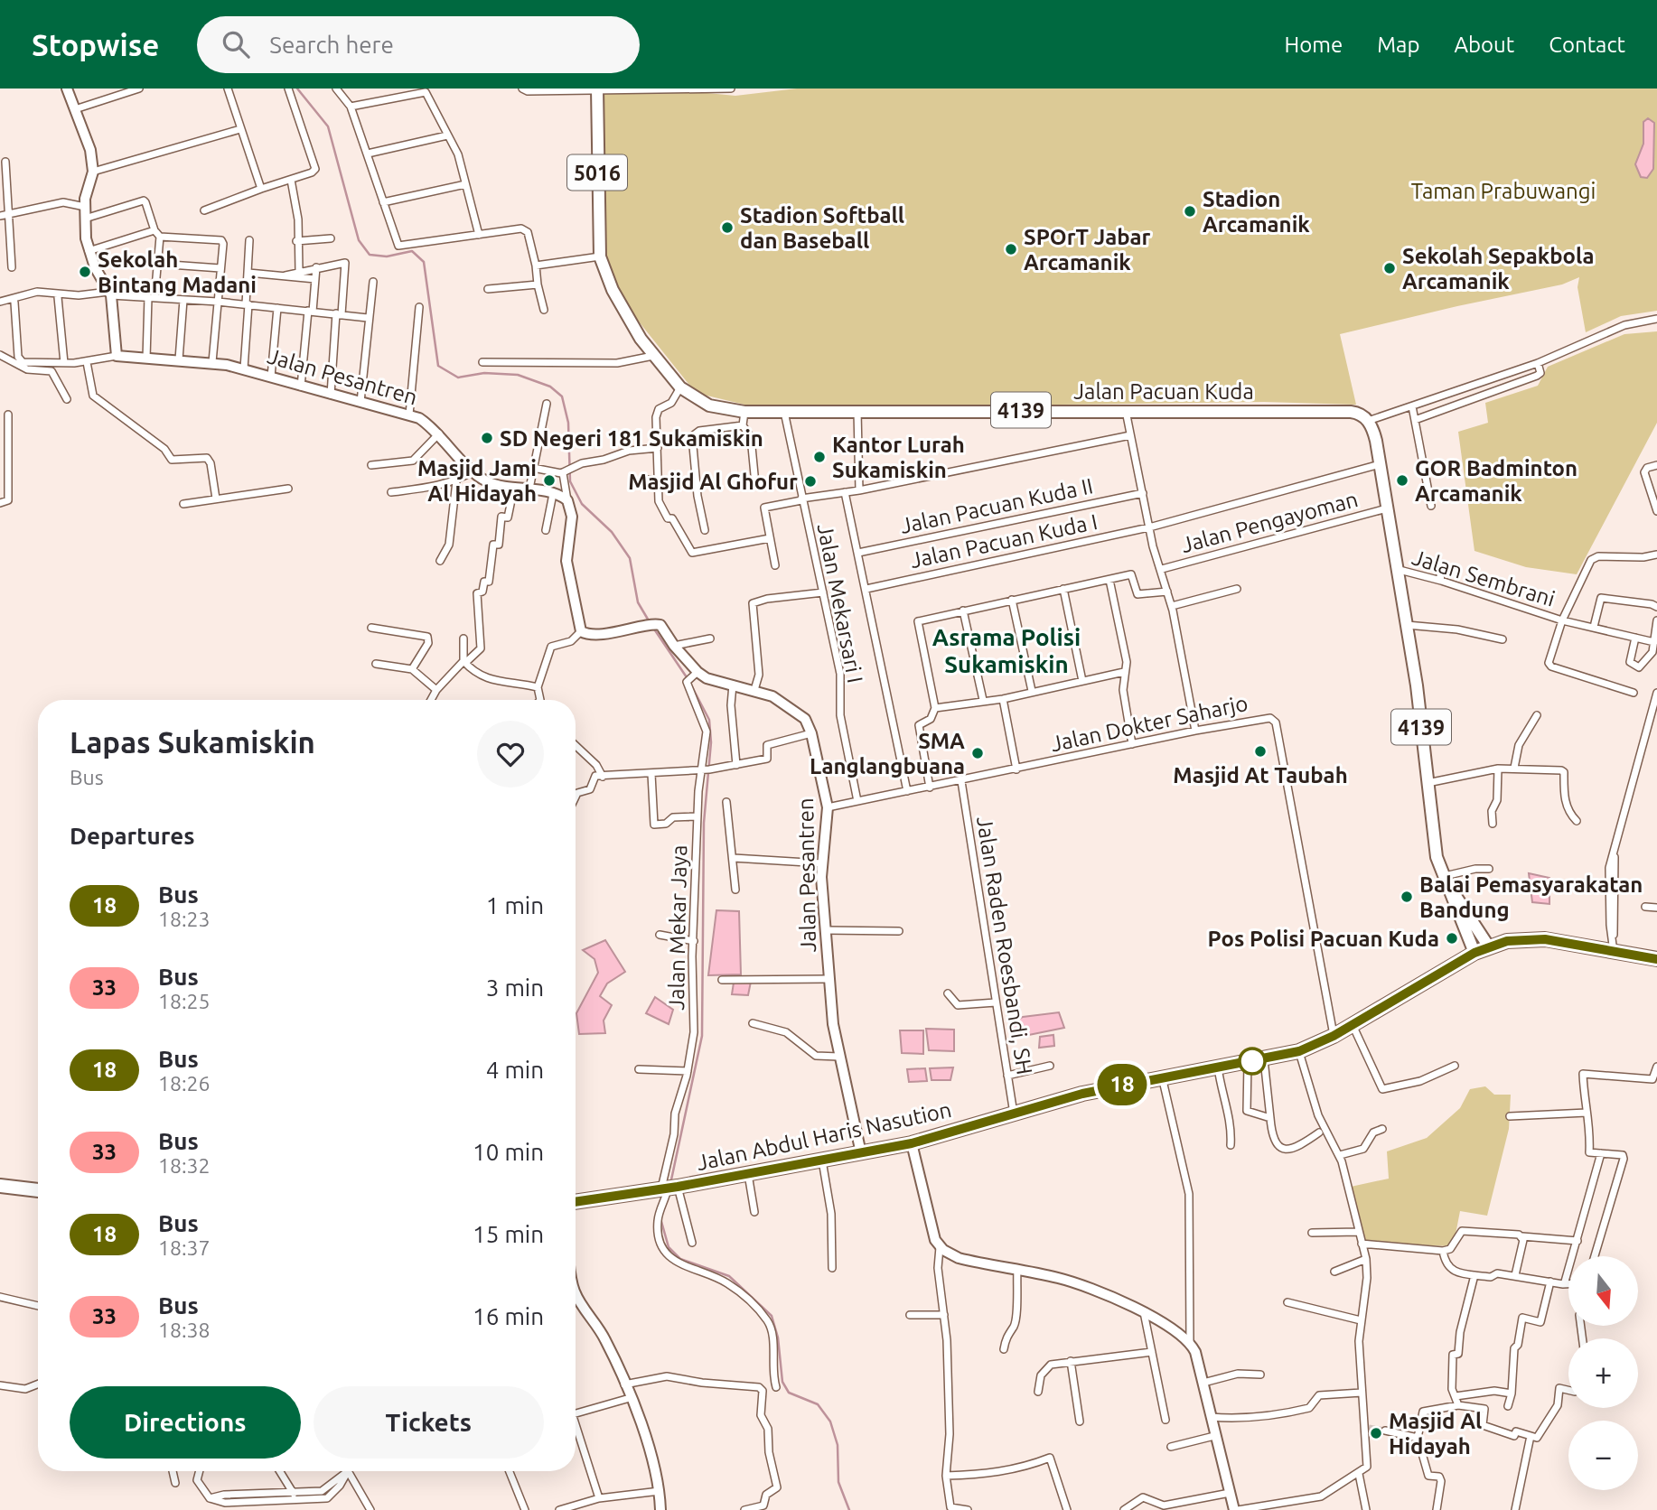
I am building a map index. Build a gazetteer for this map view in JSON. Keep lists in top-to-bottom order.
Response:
{
  "streets": {
    "highway": ["Jalan Abdul Haris Nasution"],
    "main road": ["5016", "Jalan Pacuan Kuda", "4139"],
    "street": [
      "Jalan Pesantren",
      "Jalan Pacuan Kuda II",
      "Jalan Pengayoman",
      "Jalan Pacuan Kuda I",
      "Jalan Sembrani",
      "Jalan Mekarsari I",
      "Jalan Dokter Saharjo",
      "Jalan Mekar Jaya",
      "Jalan Raden Roesbandi, SH"
    ]
  },
  "crossings": [
    ["5016", "Jalan Pacuan Kuda"],
    ["Jalan Pesantren", "Jalan Dokter Saharjo"],
    ["Jalan Pesantren", "Jalan Mekar Jaya"],
    ["Jalan Pesantren", "Jalan Abdul Haris Nasution"],
    ["Jalan Pacuan Kuda", "4139"],
    ["Jalan Pacuan Kuda", "Jalan Mekarsari I"],
    ["4139", "Jalan Pengayoman"],
    ["4139", "Jalan Pacuan Kuda I"],
    ["4139", "Jalan Sembrani"],
    ["4139", "Jalan Abdul Haris Nasution"],
    ["Jalan Mekarsari I", "Jalan Dokter Saharjo"],
    ["Jalan Dokter Saharjo", "Jalan Raden Roesbandi, SH"],
    ["Jalan Dokter Saharjo", "Jalan Abdul Haris Nasution"],
    ["Jalan Mekar Jaya", "Jalan Abdul Haris Nasution"],
    ["Jalan Raden Roesbandi, SH", "Jalan Abdul Haris Nasution"]
  ],
  "districts": ["Asrama Polisi Sukamiskin"],
  "parks": ["Taman Prabuwangi"],
  "places": [
    "Stadion Arcamanik",
    "Stadion Softball dan Baseball",
    "SPOrT Jabar Arcamanik",
    "Sekolah Sepakbola Arcamanik",
    "Sekolah Bintang Madani",
    "SD Negeri 181 Sukamiskin",
    "Kantor Lurah Sukamiskin",
    "Masjid Jami Al Hidayah",
    "GOR Badminton Arcamanik",
    "Masjid Al Ghofur",
    "Masjid At Taubah",
    "SMA Langlangbuana",
    "Balai Pemasyarakatan Bandung",
    "Pos Polisi Pacuan Kuda",
    "Masjid Al Hidayah"
  ],
  "lines": ["bus line 18"],
  "north": "bottom",
  "page": {
    "header": "Stopwise",
    "search": "Search here",
    "nav": [
      "Home",
      "Map",
      "About",
      "Contact"
    ],
    "on_map": "18",
    "heading": [
      ["Lapas Sukamiskin", "Bus"],
      "Departures"
    ],
    "list": [
      {
        "mark": "18",
        "name": "Bus",
        "note": "18:23",
        "value": "1 min"
      },
      {
        "mark": "33",
        "name": "Bus",
        "note": "18:25",
        "value": "3 min"
      },
      {
        "mark": "18",
        "name": "Bus",
        "note": "18:26",
        "value": "4 min"
      },
      {
        "mark": "33",
        "name": "Bus",
        "note": "18:32",
        "value": "10 min"
      },
      {
        "mark": "18",
        "name": "Bus",
        "note": "18:37",
        "value": "15 min"
      },
      {
        "mark": "33",
        "name": "Bus",
        "note": "18:38",
        "value": "16 min"
      }
    ],
    "map_buttons": ["+", "−"],
    "buttons": ["Directions", "Tickets"]
  }
}
